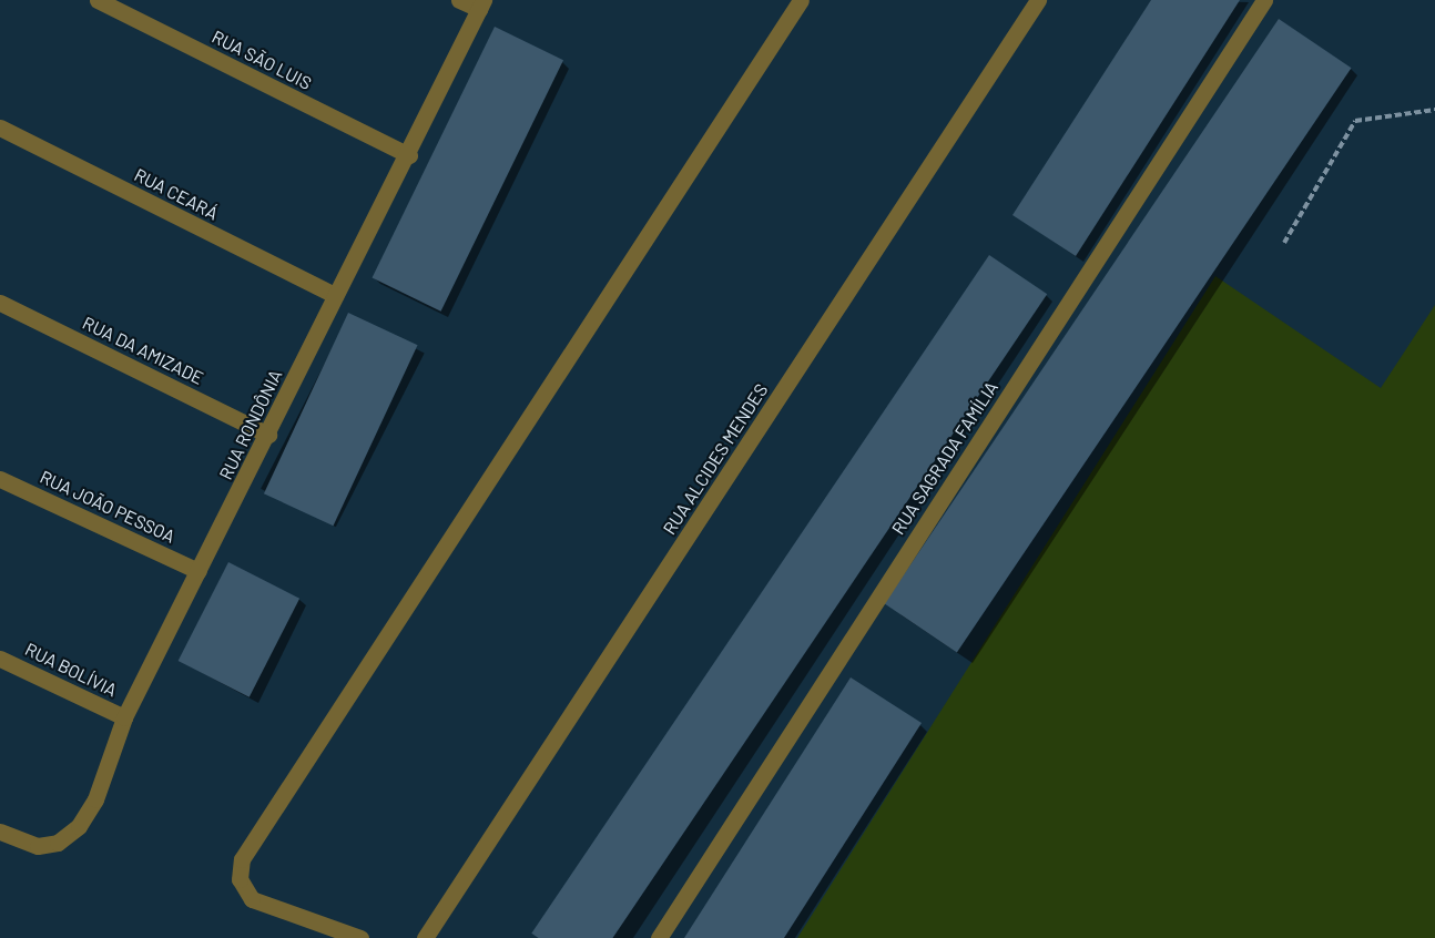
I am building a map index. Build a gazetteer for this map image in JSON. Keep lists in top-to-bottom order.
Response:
{
  "streets": {
    "street": [
      "RUA SÃO LUIS",
      "RUA CEARÁ",
      "RUA DA AMIZADE",
      "RUA RONDÔNIA",
      "RUA SAGRADA FAMÍLIA",
      "RUA ALCIDES MENDES",
      "RUA JOÃO PESSOA",
      "RUA BOLÍVIA"
    ]
  },
  "crossings": [
    ["RUA SÃO LUIS", "RUA RONDÔNIA"],
    ["RUA CEARÁ", "RUA RONDÔNIA"],
    ["RUA DA AMIZADE", "RUA RONDÔNIA"],
    ["RUA RONDÔNIA", "RUA JOÃO PESSOA"],
    ["RUA RONDÔNIA", "RUA BOLÍVIA"]
  ]
}
